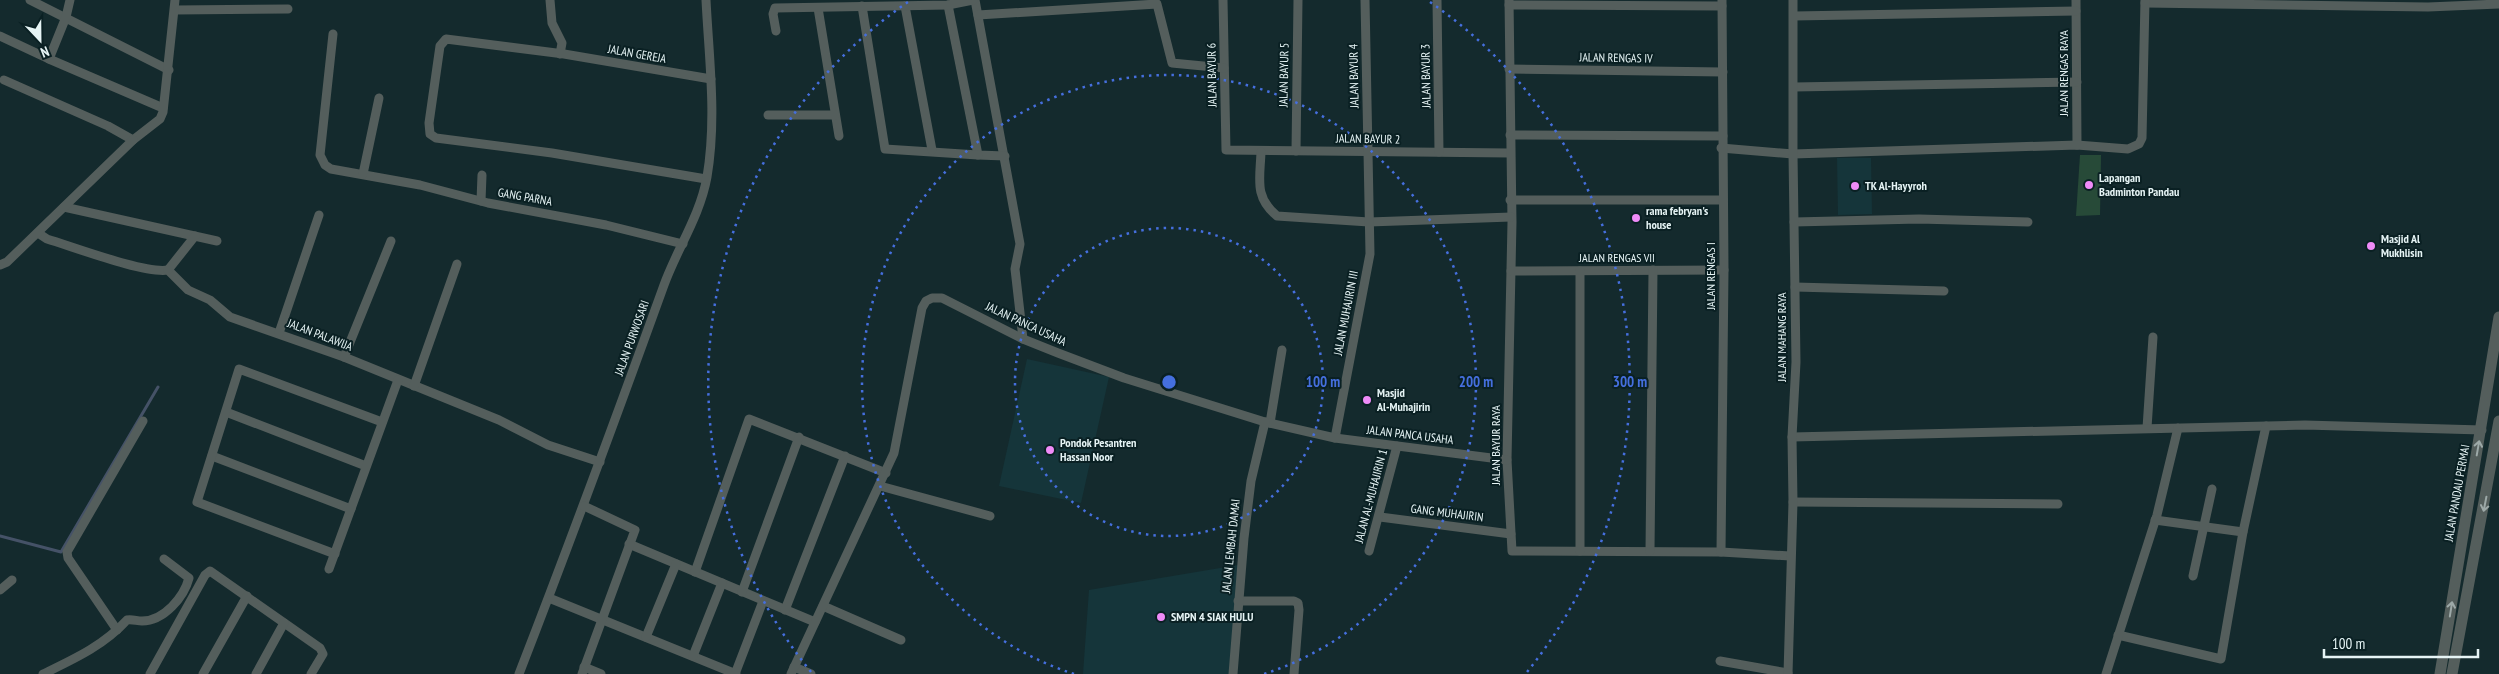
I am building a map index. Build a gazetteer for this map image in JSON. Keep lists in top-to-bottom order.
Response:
{
  "streets": {
    "street": [
      "JALAN GEREJA",
      "JALAN RENGAS IV",
      "JALAN RENGAS RAYA",
      "JALAN BAYUR 6",
      "JALAN BAYUR 5",
      "JALAN BAYUR 4",
      "JALAN BAYUR 3",
      "JALAN BAYUR 2",
      "GANG PARNA",
      "JALAN RENGAS VII",
      "JALAN RENGAS I",
      "JALAN MUHAJIRIN III",
      "JALAN PANCA USAHA",
      "JALAN PALAWIJA",
      "JALAN MAHANG RAYA",
      "JALAN PURWOSARI",
      "JALAN BAYUR RAYA",
      "JALAN PANDAU PERMAI",
      "JALAN AL-MUHAJIRIN 1",
      "GANG MUHAJIRIN",
      "JALAN LEMBAH DAMAI"
    ]
  },
  "crossings": [
    ["JALAN GEREJA", "JALAN PURWOSARI"],
    ["JALAN RENGAS IV", "JALAN RENGAS I"],
    ["JALAN RENGAS IV", "JALAN BAYUR RAYA"],
    ["JALAN BAYUR 6", "JALAN BAYUR 2"],
    ["JALAN BAYUR 5", "JALAN BAYUR 2"],
    ["JALAN BAYUR 4", "JALAN BAYUR 2"],
    ["JALAN BAYUR 4", "JALAN MUHAJIRIN III"],
    ["JALAN BAYUR 3", "JALAN BAYUR 2"],
    ["JALAN BAYUR 2", "JALAN BAYUR RAYA"],
    ["GANG PARNA", "JALAN PURWOSARI"],
    ["JALAN RENGAS VII", "JALAN RENGAS I"],
    ["JALAN RENGAS VII", "JALAN BAYUR RAYA"],
    ["JALAN RENGAS I", "JALAN BAYUR RAYA"],
    ["JALAN MUHAJIRIN III", "JALAN PANCA USAHA"],
    ["JALAN PANCA USAHA", "JALAN BAYUR RAYA"],
    ["JALAN PANCA USAHA", "JALAN AL-MUHAJIRIN 1"],
    ["JALAN PANCA USAHA", "JALAN LEMBAH DAMAI"],
    ["JALAN PALAWIJA", "JALAN PURWOSARI"],
    ["JALAN MAHANG RAYA", "JALAN BAYUR RAYA"],
    ["JALAN BAYUR RAYA", "GANG MUHAJIRIN"],
    ["JALAN AL-MUHAJIRIN 1", "GANG MUHAJIRIN"]
  ],
  "places": [
    "Lapangan Badminton Pandau",
    "TK Al-Hayyroh",
    "rama febryan's house",
    "Masjid Al Mukhlisin",
    "Masjid Al-Muhajirin",
    "Pondok Pesantren Hassan Noor",
    "SMPN 4 SIAK HULU"
  ],
  "scale_bar": "100 m",
  "north": "bottom",
  "rings": ["100 m", "200 m", "300 m"]
}
